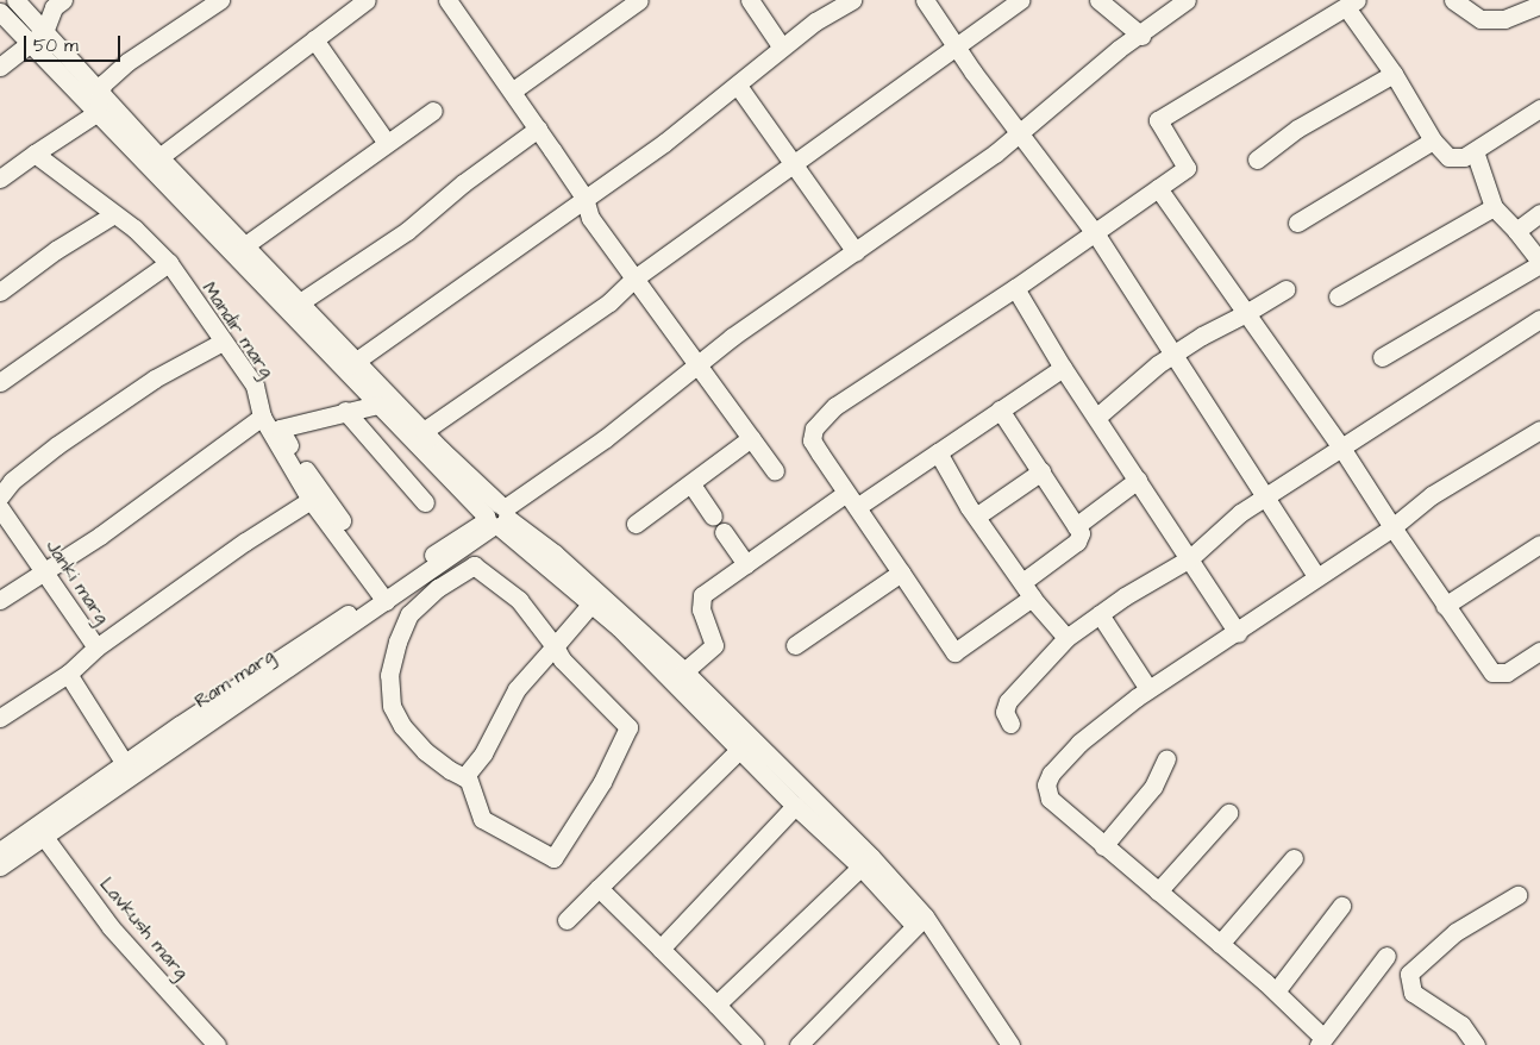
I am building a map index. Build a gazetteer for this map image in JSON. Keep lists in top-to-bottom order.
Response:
{
  "streets": {
    "street": [
      "Mandir marg",
      "Janki marg",
      "Ram marg",
      "Lavkush marg"
    ]
  },
  "crossings": [
    ["Mandir marg", "Ram marg"],
    ["Ram marg", "Lavkush marg"]
  ],
  "scale_bar": "50 m"
}
